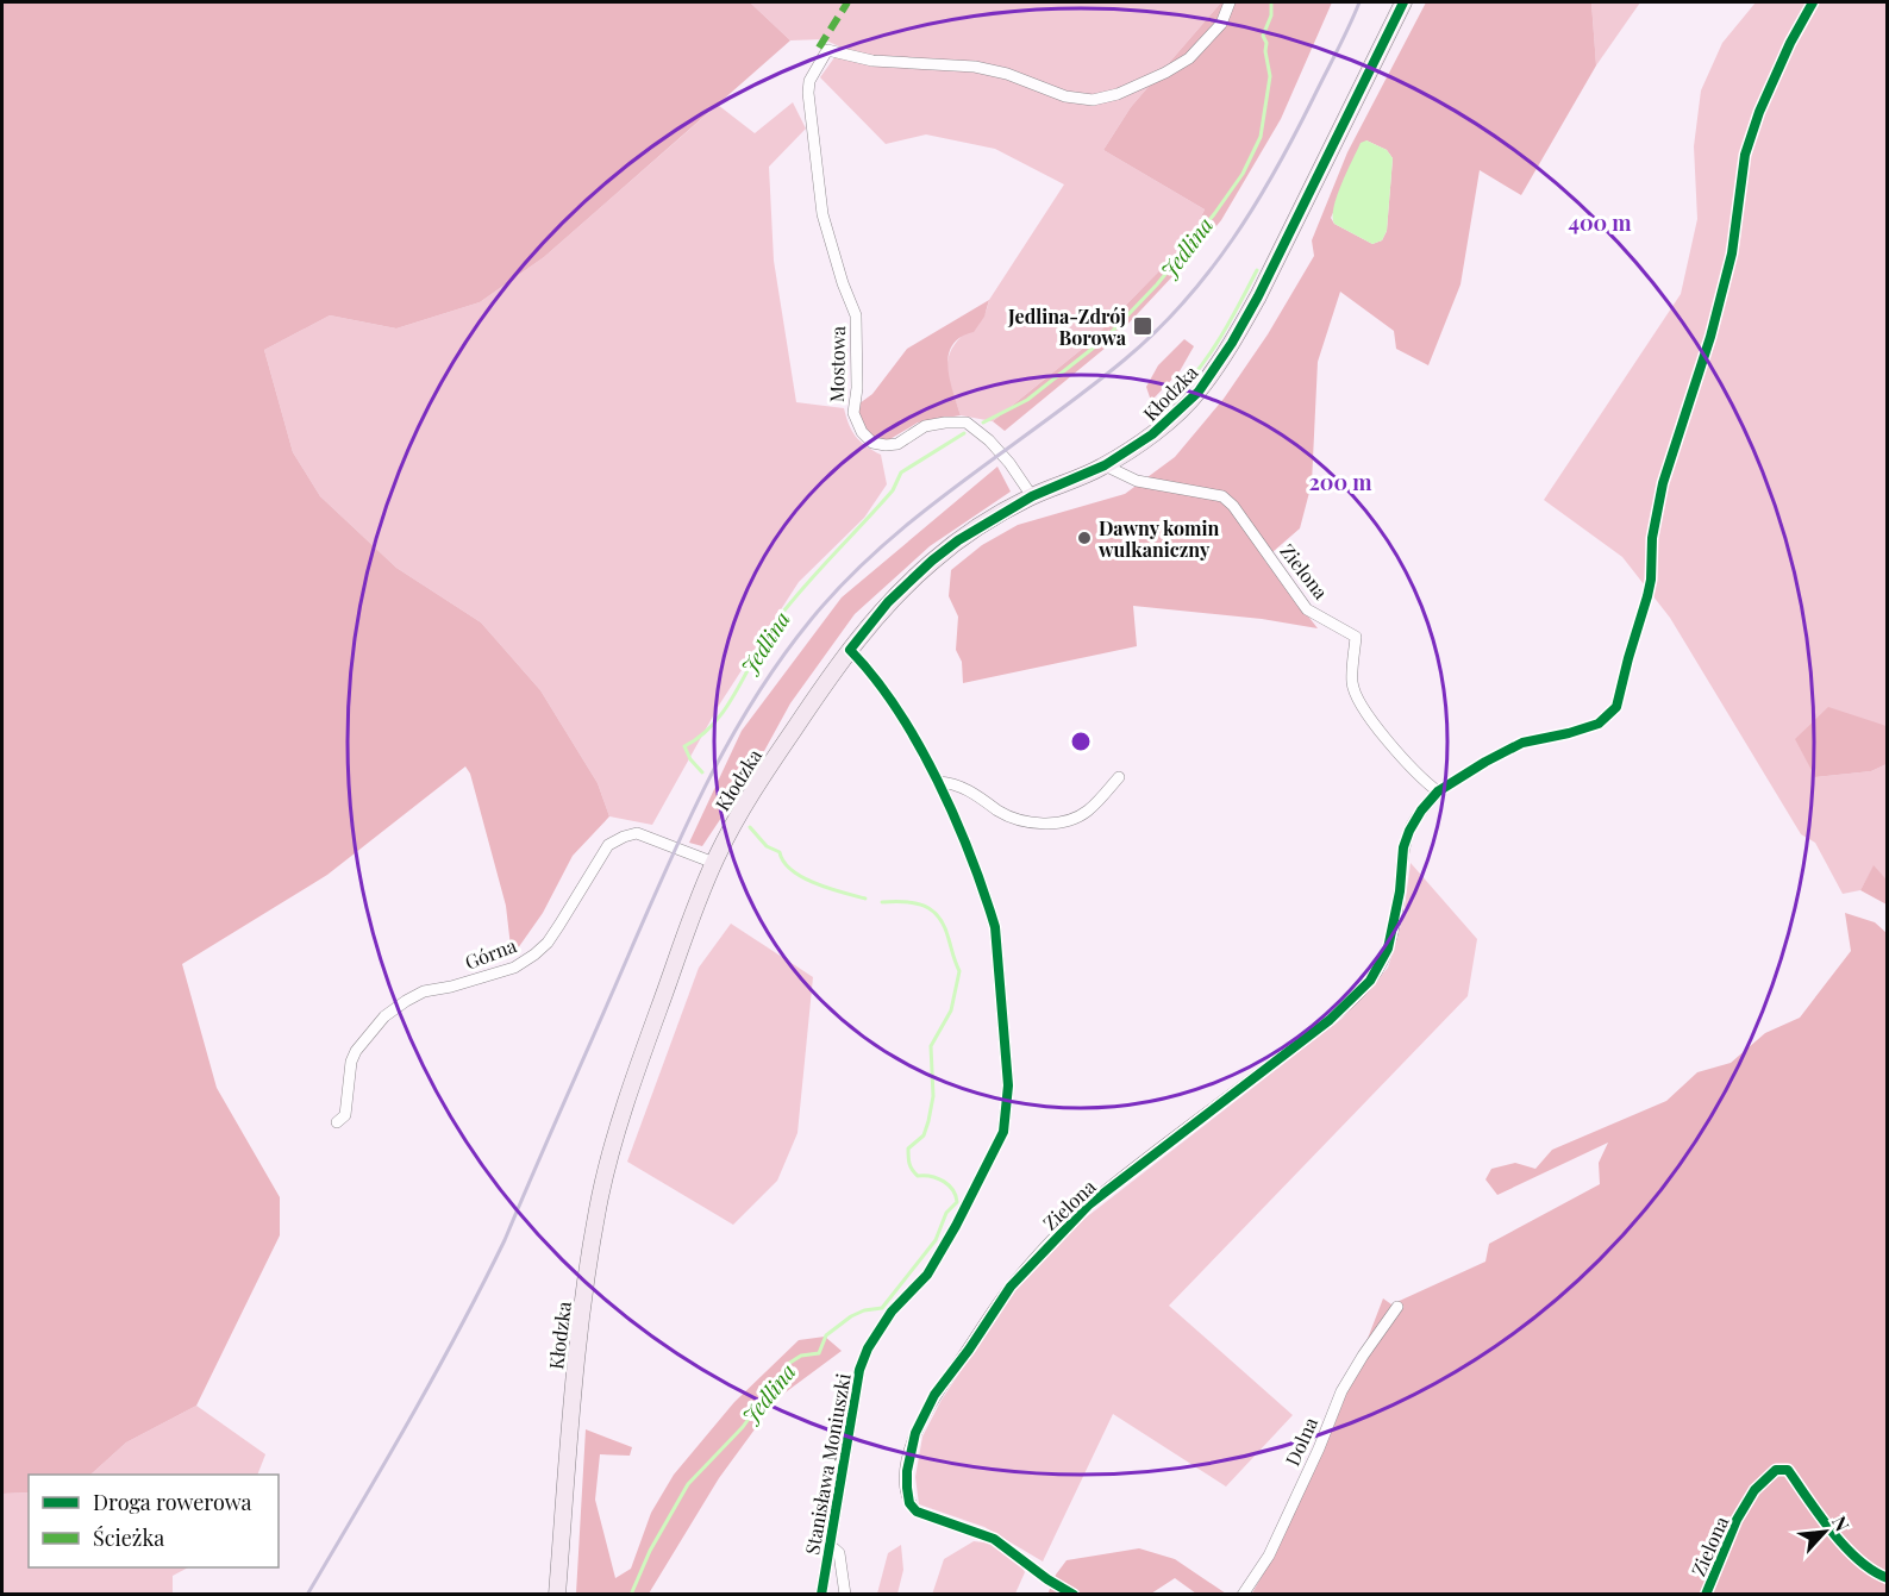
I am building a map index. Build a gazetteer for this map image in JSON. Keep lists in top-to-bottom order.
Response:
{
  "streets": {
    "main road": ["Kłodzka"],
    "street": [
      "Mostowa",
      "Zielona",
      "Górna",
      "Dolna",
      "Stanisława Moniuszki"
    ]
  },
  "crossings": [
    ["Mostowa", "Kłodzka"],
    ["Kłodzka", "Zielona"],
    ["Kłodzka", "Górna"],
    ["Kłodzka", "Stanisława Moniuszki"]
  ],
  "water": ["Jedlina"],
  "places": {
    "transit": ["Jedlina-Zdrój Borowa"],
    "other": ["Dawny komin wulkaniczny"]
  },
  "legend": ["Droga rowerowa", "Ścieżka"],
  "north": "top right",
  "rings": ["400 m", "200 m"]
}
